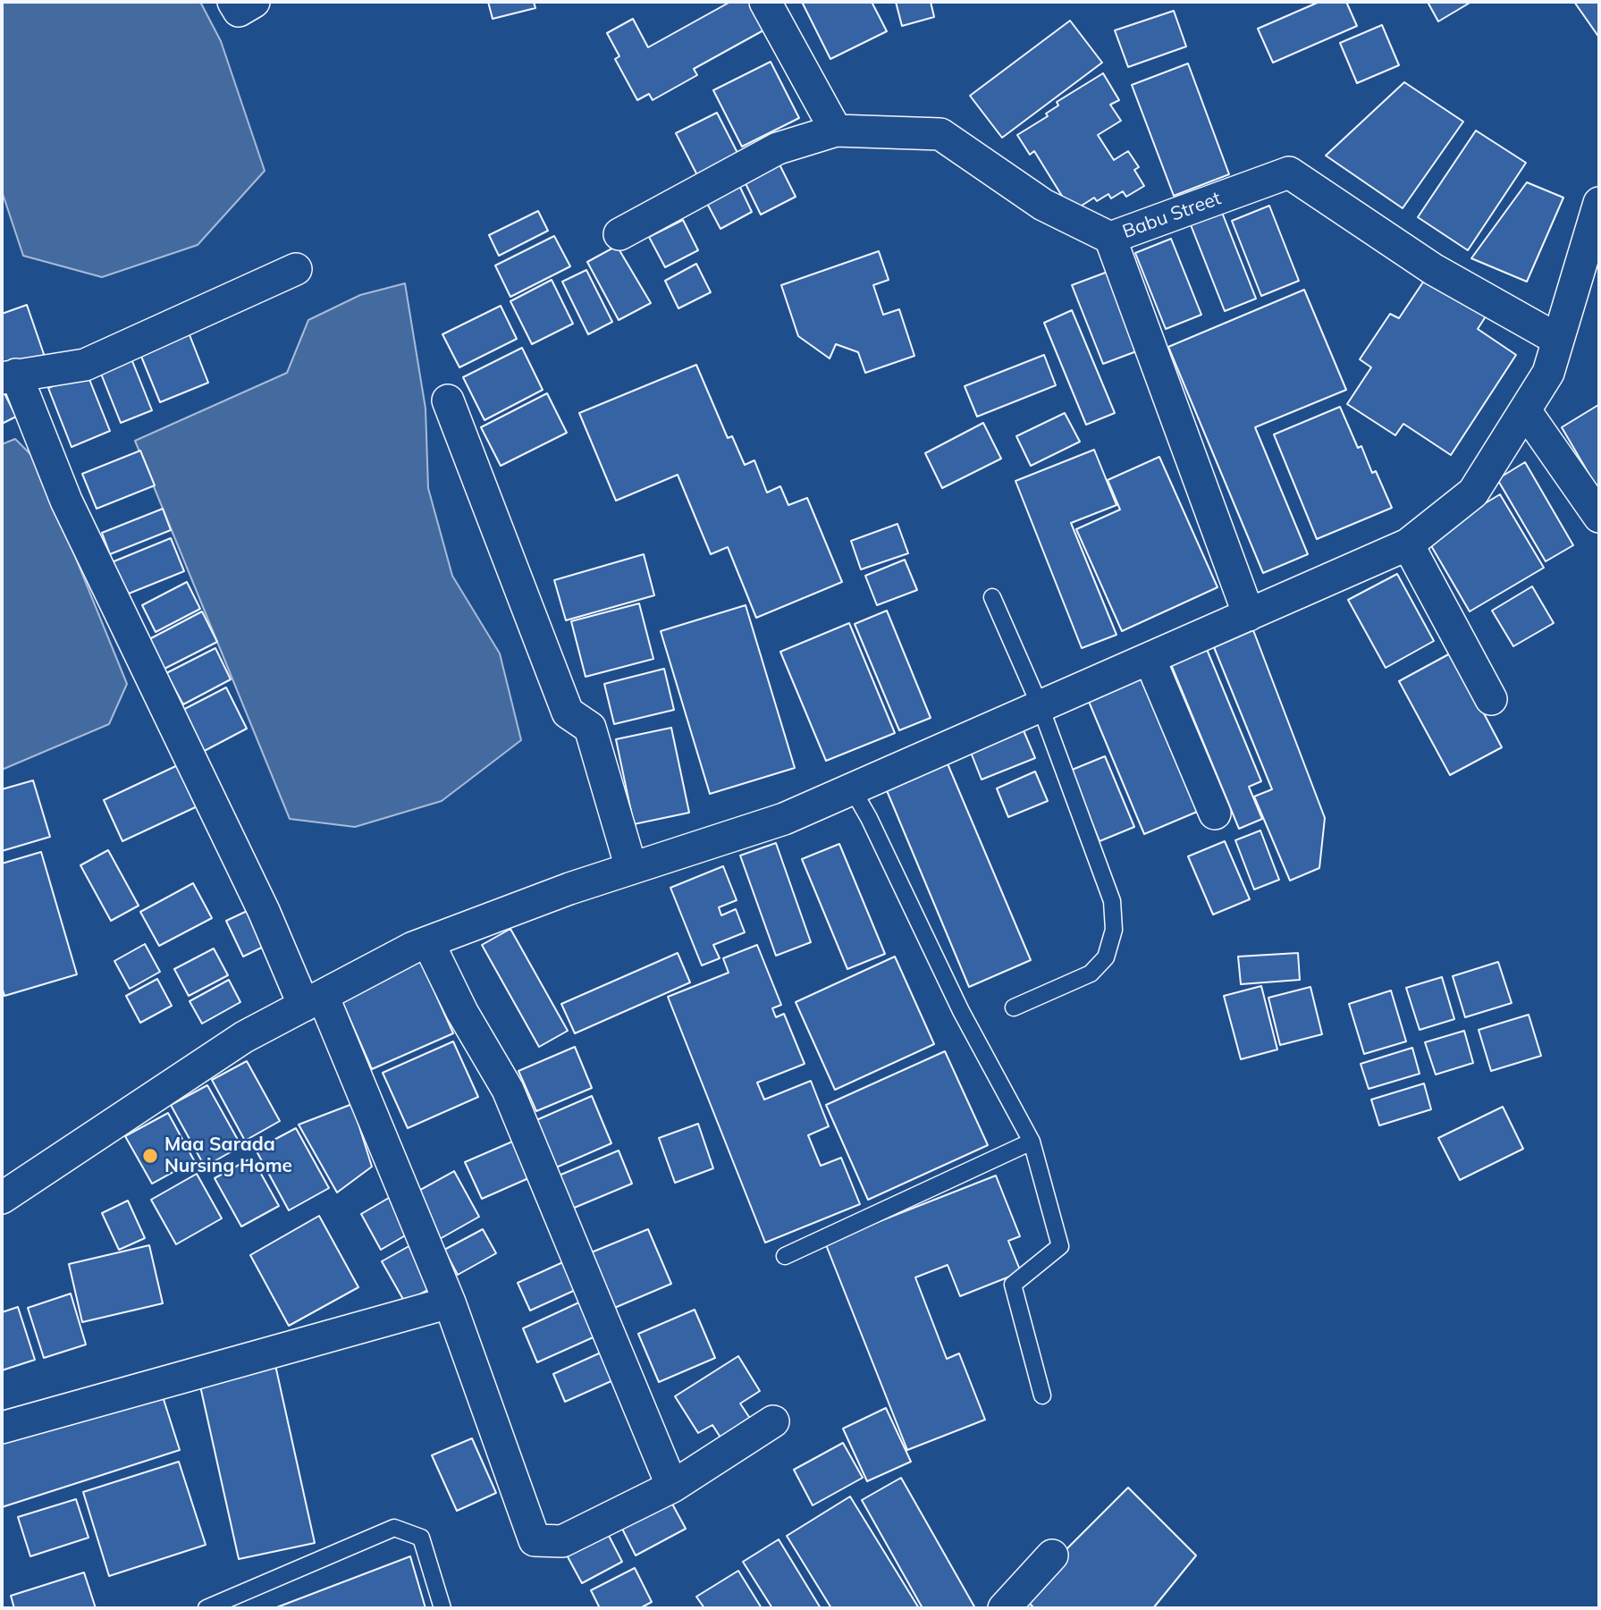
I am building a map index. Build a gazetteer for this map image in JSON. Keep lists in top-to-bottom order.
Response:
{
  "streets": {
    "street": ["Babu Street"]
  },
  "places": ["Maa Sarada Nursing Home"]
}
